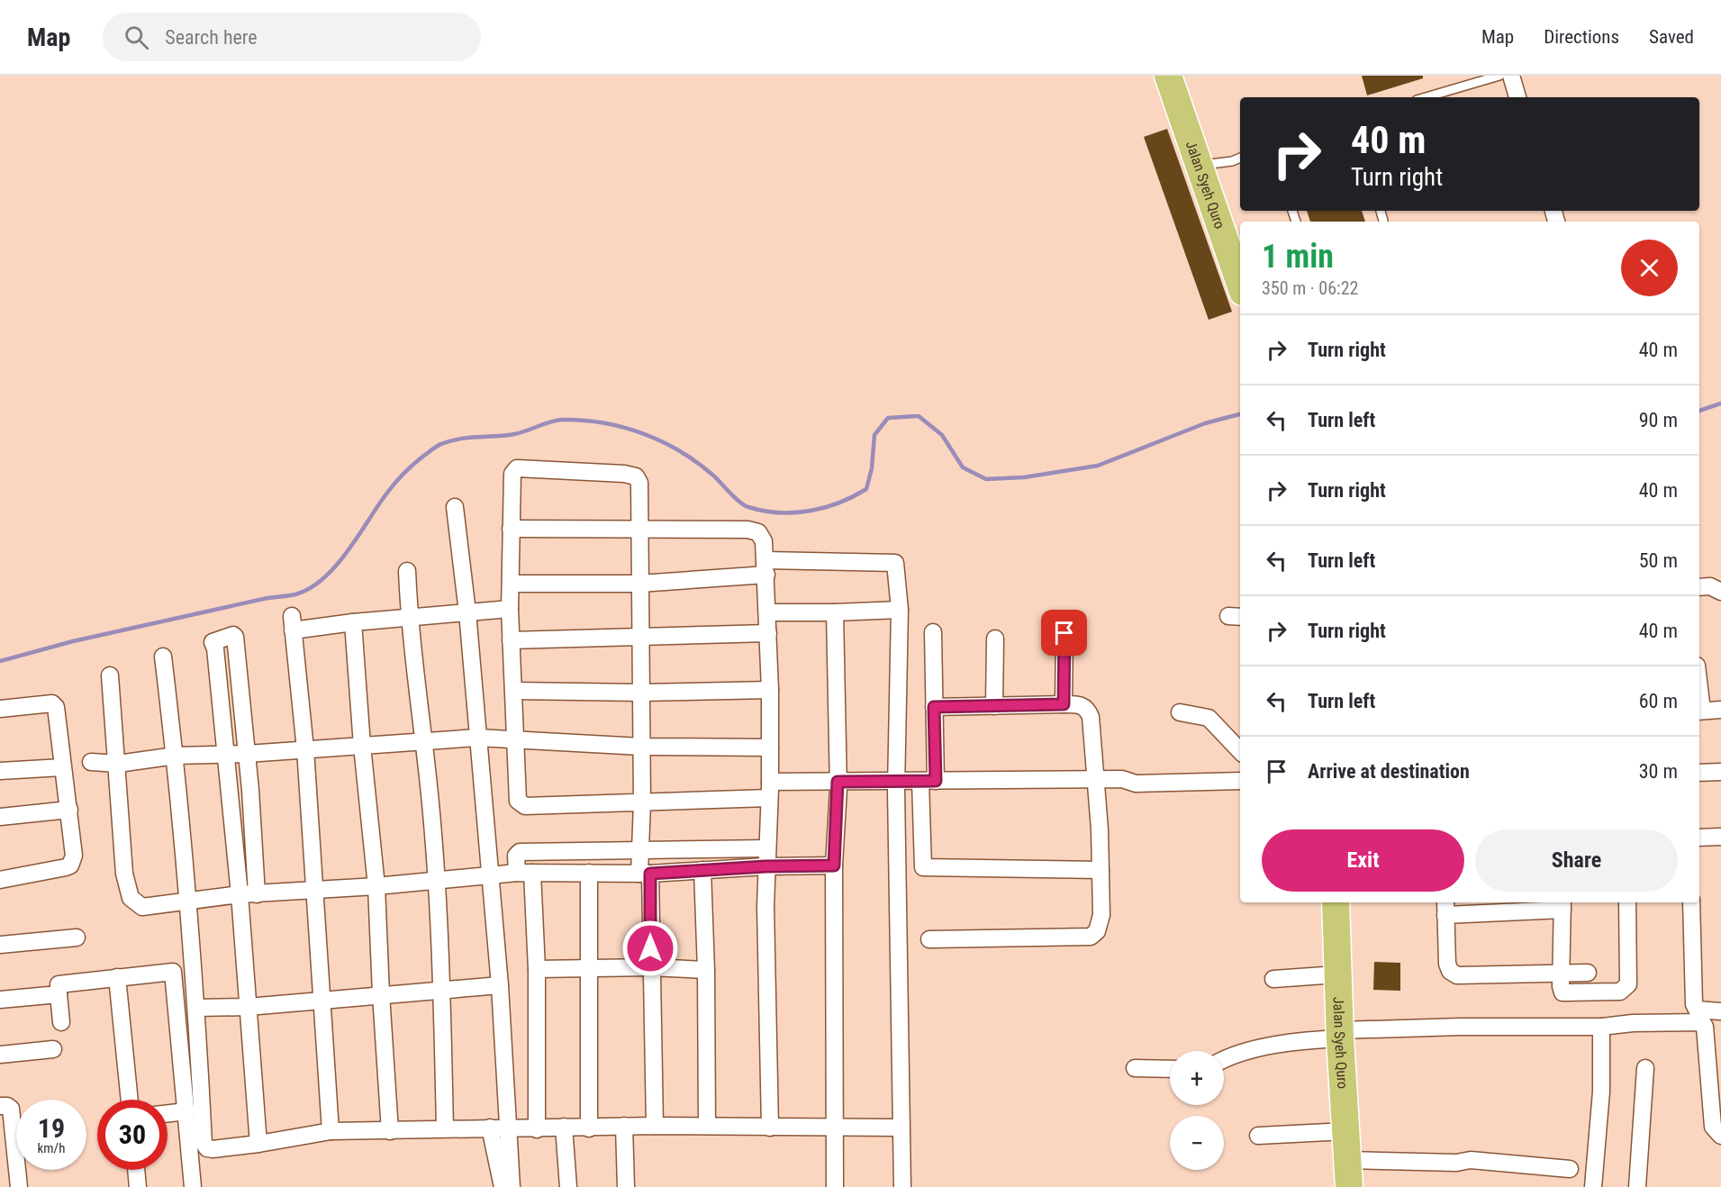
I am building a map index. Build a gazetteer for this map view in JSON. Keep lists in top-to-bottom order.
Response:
{
  "streets": {
    "main road": ["Jalan Syeh Quro"]
  },
  "page": {
    "header": "Map",
    "search": "Search here",
    "nav": ["Map", "Directions", "Saved"],
    "turn": ["40 m", "Turn right"],
    "heading": ["1 min", "350 m · 06:22"],
    "list": [
      {
        "name": "Turn right",
        "value": "40 m"
      },
      {
        "name": "Turn left",
        "value": "90 m"
      },
      {
        "name": "Turn right",
        "value": "40 m"
      },
      {
        "name": "Turn left",
        "value": "50 m"
      },
      {
        "name": "Turn right",
        "value": "40 m"
      },
      {
        "name": "Turn left",
        "value": "60 m"
      },
      {
        "name": "Arrive at destination",
        "value": "30 m"
      }
    ],
    "buttons": ["Exit", "Share"],
    "map_buttons": ["+", "−"],
    "speed": "19 km/h",
    "limit": "30"
  }
}
